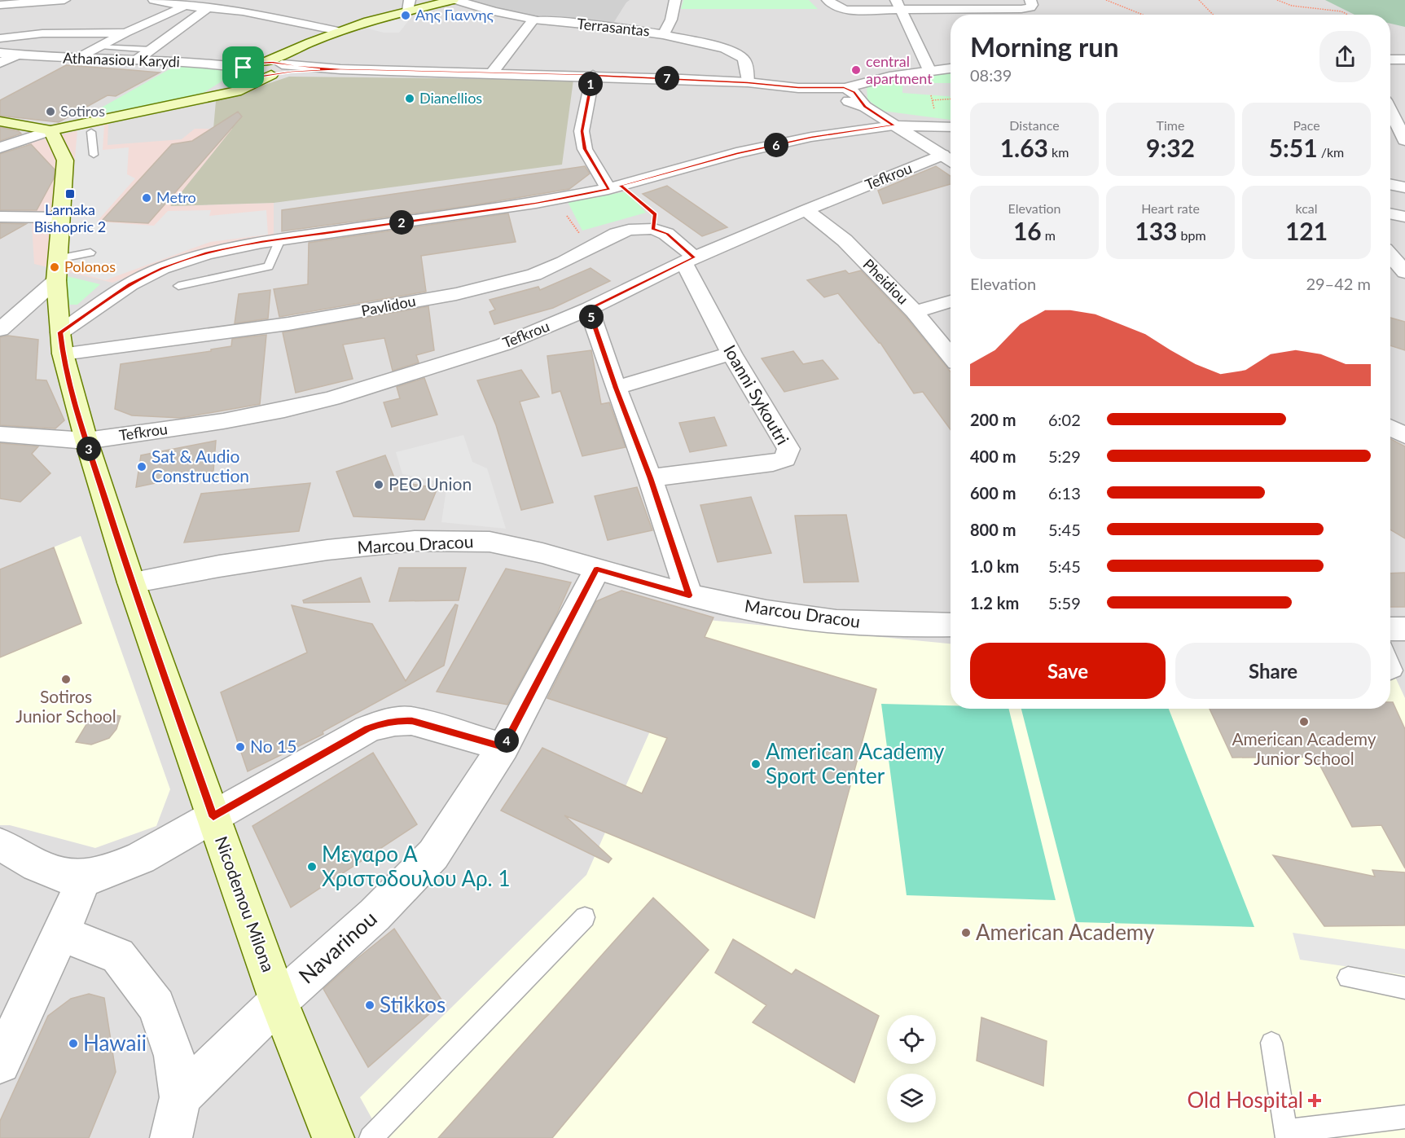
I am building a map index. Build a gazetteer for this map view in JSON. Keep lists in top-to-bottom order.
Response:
{
  "streets": {
    "main road": ["Nicodemou Milona"],
    "street": [
      "Terrasantas",
      "Athanasiou Karydi",
      "Tefkrou",
      "Pheidiou",
      "Pavlidou",
      "Ioanni Sykoutri",
      "Marcou Dracou",
      "Navarinou"
    ]
  },
  "crossings": [
    ["Tefkrou", "Pheidiou"],
    ["Tefkrou", "Pavlidou"],
    ["Tefkrou", "Ioanni Sykoutri"],
    ["Tefkrou", "Nicodemou Milona"],
    ["Pavlidou", "Ioanni Sykoutri"],
    ["Pavlidou", "Nicodemou Milona"],
    ["Marcou Dracou", "Nicodemou Milona"],
    ["Marcou Dracou", "Navarinou"],
    ["Nicodemou Milona", "Navarinou"]
  ],
  "places": {
    "other": [
      "Αης Γιαννης",
      "central apartment",
      "Dianellios",
      "Sotiros",
      "Metro",
      "Polonos",
      "Sat & Audio Construction",
      "PEO Union",
      "Sotiros Junior School",
      "American Academy Junior School",
      "No 15",
      "American Academy Sport Center",
      "Μεγαρο Α Χριστοδουλου Αρ. 1",
      "American Academy",
      "Stikkos",
      "Hawaii"
    ],
    "transit": ["Larnaka Bishopric 2"],
    "health": ["Old Hospital"]
  },
  "page": {
    "heading": ["Morning run", "08:39"],
    "pins": [
      "7",
      "1",
      "6",
      "2",
      "5",
      "3",
      "4"
    ],
    "stats": [
      ["Distance", "1.63 km"],
      ["Time", "9:32"],
      ["Pace", "5:51 /km"],
      ["Elevation", "16 m"],
      ["Heart rate", "133 bpm"],
      ["kcal", "121"]
    ],
    "chart": ["Elevation", "29–42 m"],
    "list": [
      {
        "name": "200 m",
        "note": "6:02"
      },
      {
        "name": "400 m",
        "note": "5:29"
      },
      {
        "name": "600 m",
        "note": "6:13"
      },
      {
        "name": "800 m",
        "note": "5:45"
      },
      {
        "name": "1.0 km",
        "note": "5:45"
      },
      {
        "name": "1.2 km",
        "note": "5:59"
      }
    ],
    "buttons": ["Save", "Share"]
  }
}
